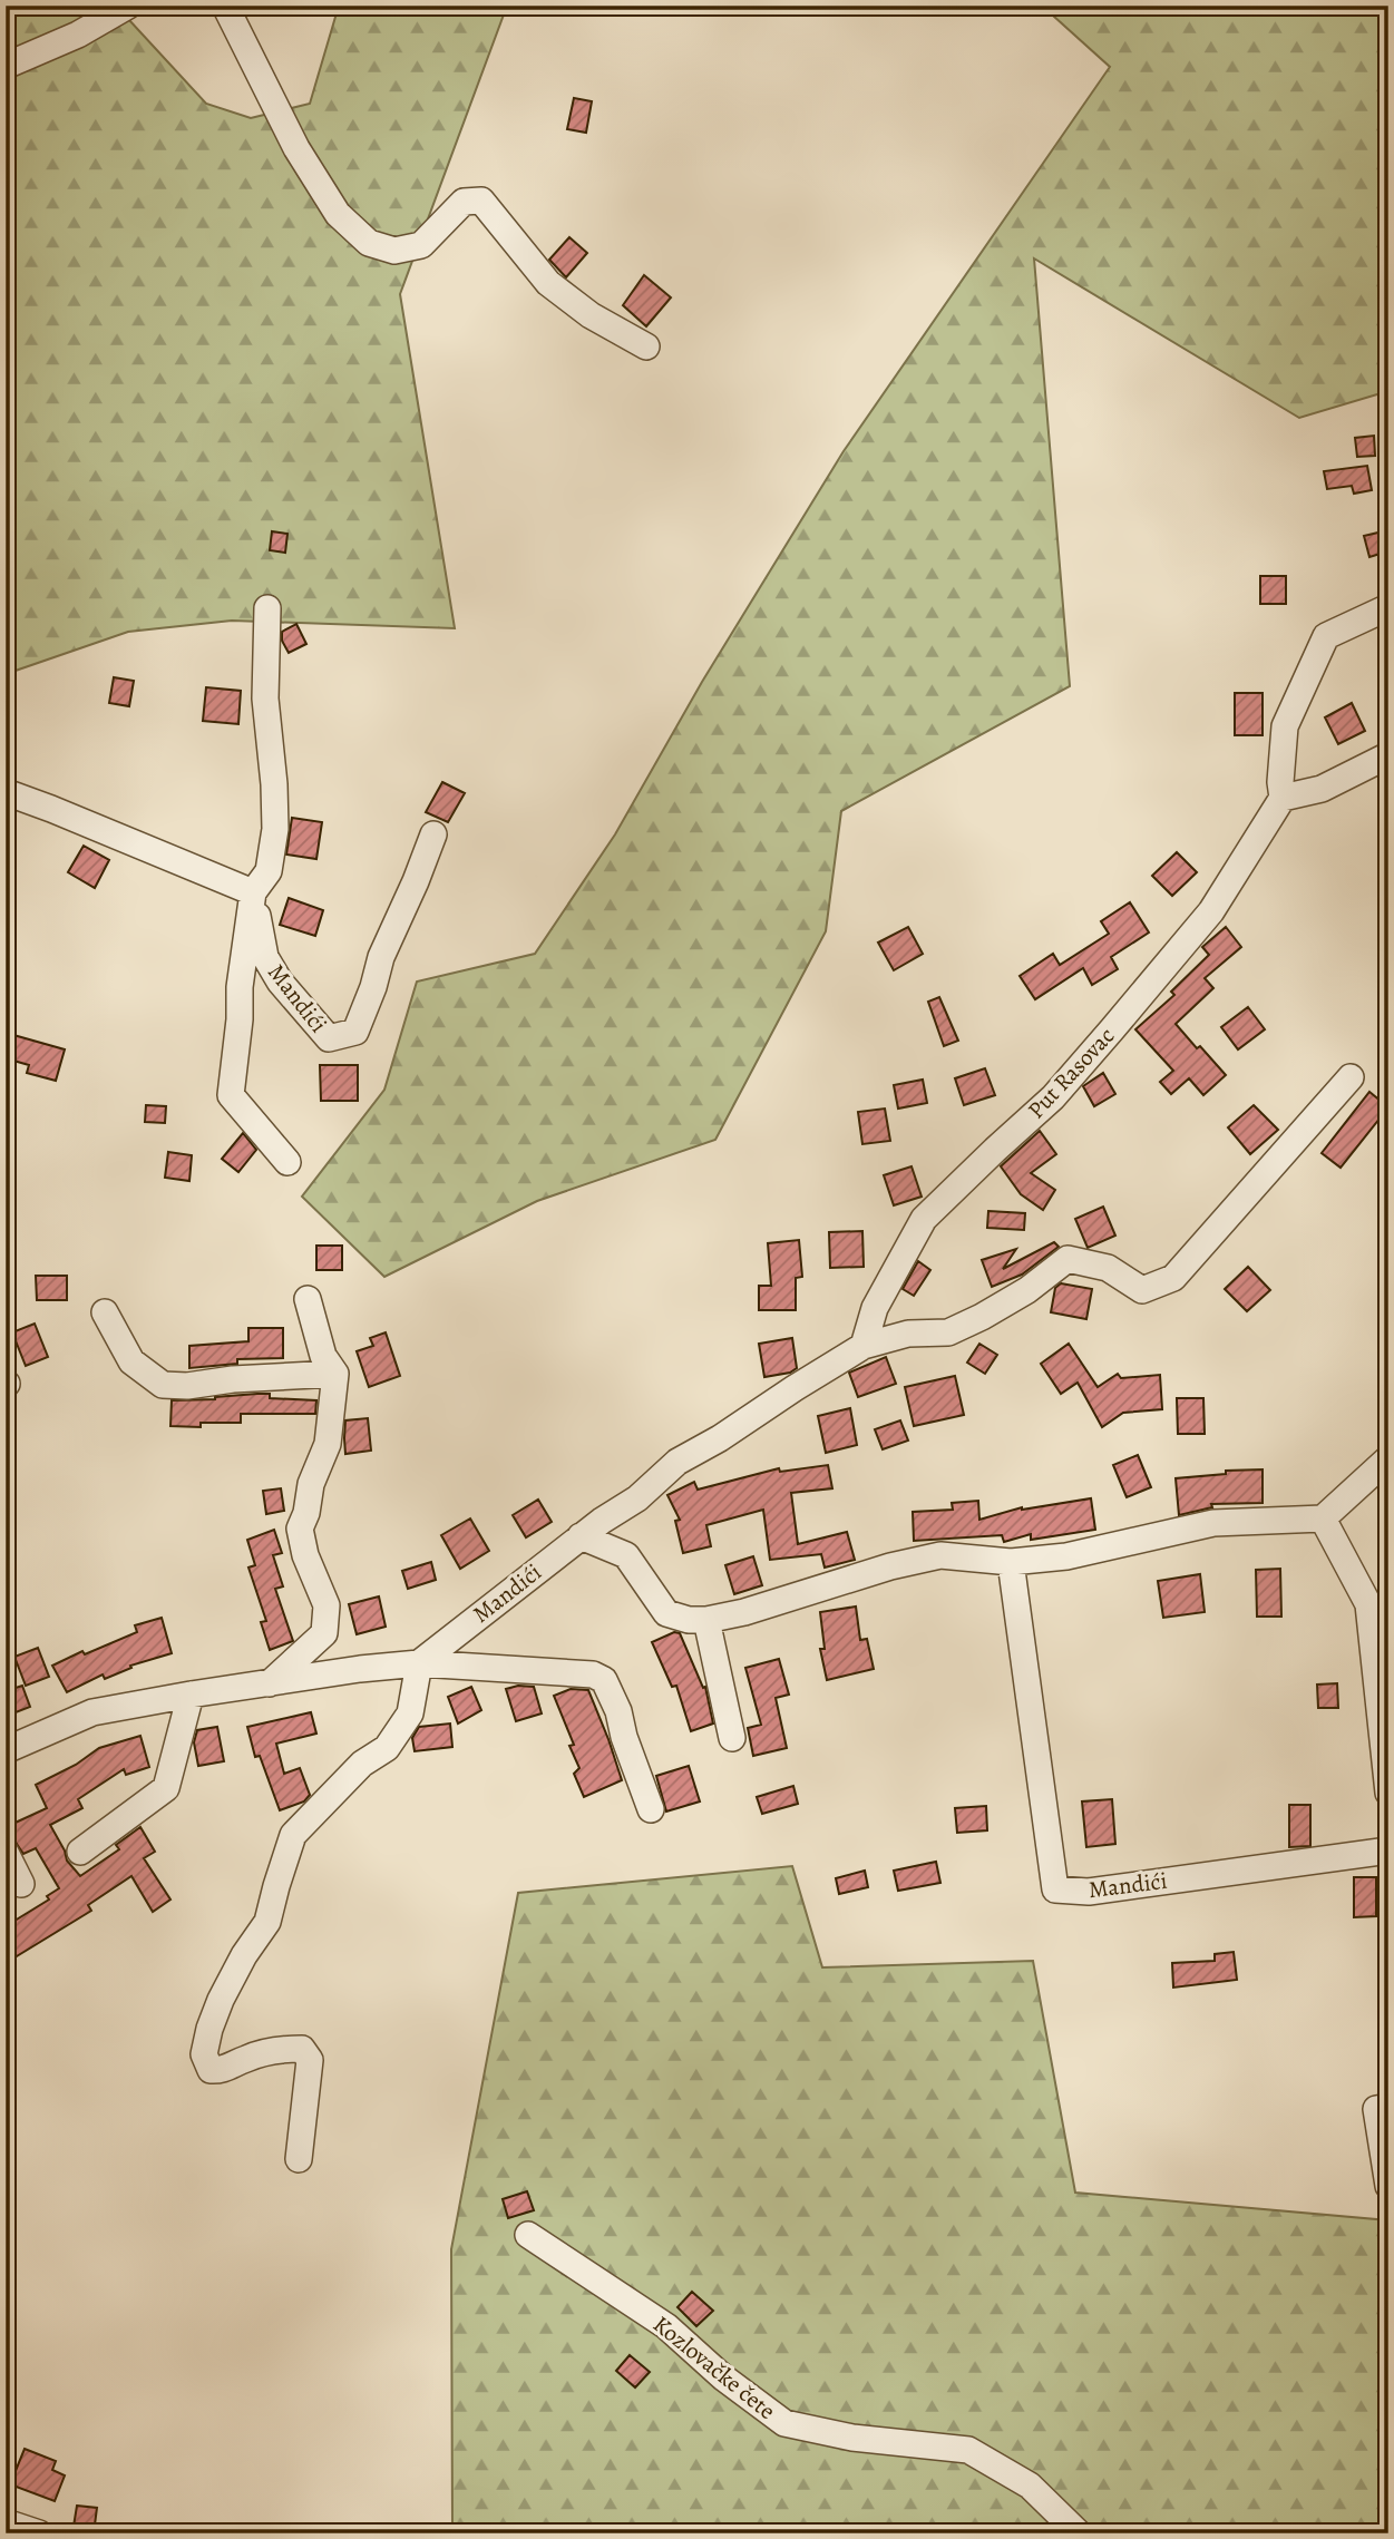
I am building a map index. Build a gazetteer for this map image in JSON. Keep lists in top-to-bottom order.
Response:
{
  "streets": {
    "street": ["Mandići", "Put Rasovac", "Kozlovačke čete"]
  }
}
